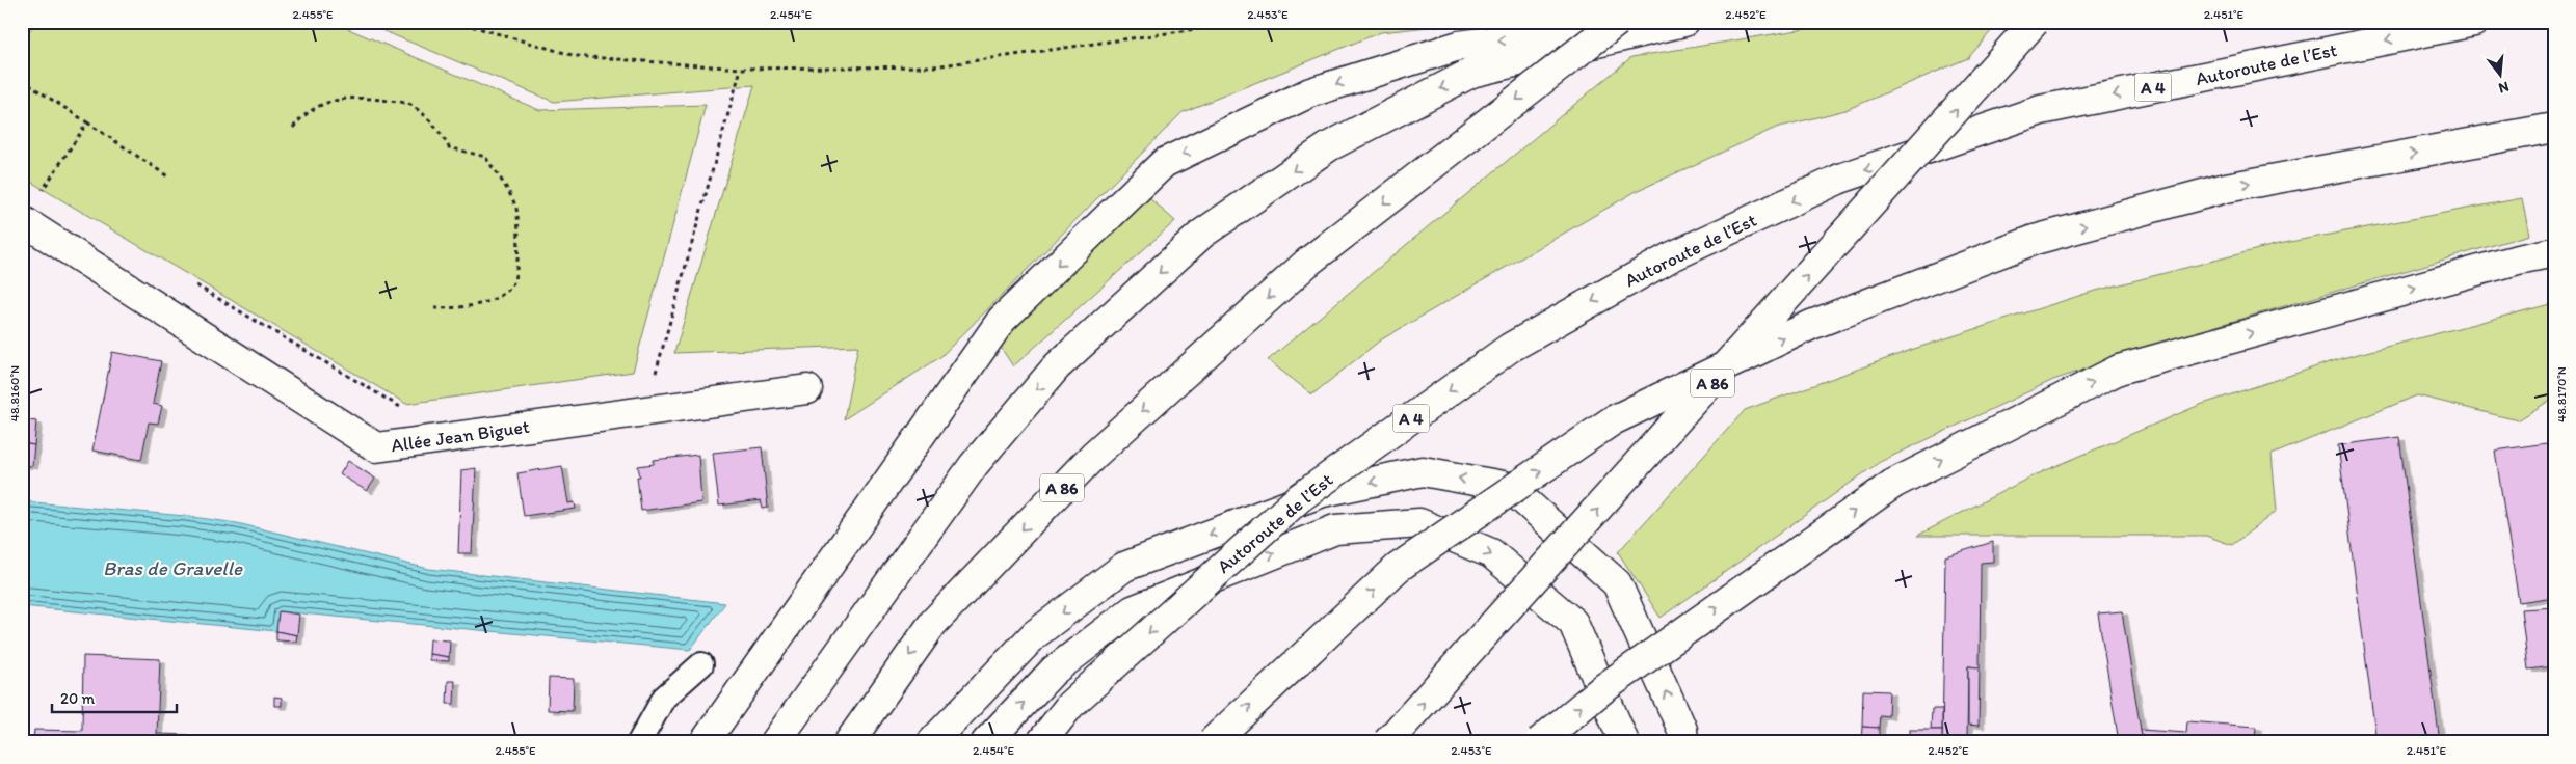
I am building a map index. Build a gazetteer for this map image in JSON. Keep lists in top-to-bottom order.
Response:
{
  "streets": {
    "main road": [
      "Autoroute de l’Est",
      "A 4",
      "A 86",
      "Allée Jean Biguet"
    ]
  },
  "water": ["Bras de Gravelle"],
  "scale_bar": "20 m",
  "north": "bottom",
  "coordinates": [
    "2.455°E",
    "2.454°E",
    "2.453°E",
    "2.452°E",
    "2.451°E",
    "48.8160°N",
    "48.8170°N"
  ]
}
